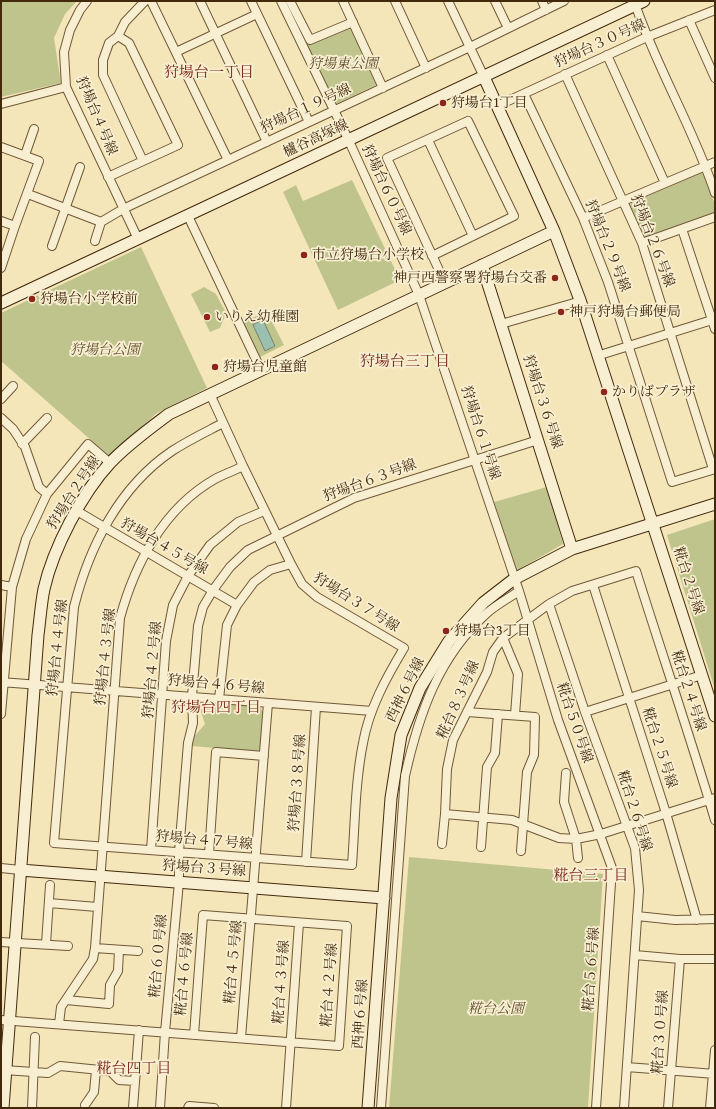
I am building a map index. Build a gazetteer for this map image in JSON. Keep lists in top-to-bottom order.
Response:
{
  "streets": {
    "street": [
      "狩場台３０号線",
      "狩場台１９号線",
      "狩場台４号線",
      "櫨谷高塚線",
      "狩場台６０号線",
      "狩場台２６号線",
      "狩場台２９号線",
      "狩場台３６号線",
      "狩場台６１号線",
      "狩場台６３号線",
      "狩場台２号線",
      "狩場台４５号線",
      "糀台２号線",
      "狩場台３７号線",
      "狩場台４４号線",
      "狩場台４３号線",
      "狩場台４２号線",
      "狩場台４６号線",
      "西神６号線",
      "糀台２４号線",
      "糀台８３号線",
      "糀台５０号線",
      "糀台２５号線",
      "狩場台３８号線",
      "糀台２６号線",
      "狩場台４７号線",
      "狩場台３号線",
      "糀台６０号線",
      "糀台４５号線",
      "糀台５６号線",
      "糀台４６号線",
      "糀台４３号線",
      "糀台４２号線",
      "糀台３０号線"
    ]
  },
  "crossings": [
    ["狩場台３０号線", "狩場台２６号線"],
    ["狩場台３０号線", "狩場台２９号線"],
    ["狩場台３０号線", "糀台２号線"],
    ["狩場台１９号線", "狩場台４号線"],
    ["狩場台１９号線", "狩場台６０号線"],
    ["狩場台４号線", "櫨谷高塚線"],
    ["櫨谷高塚線", "狩場台６０号線"],
    ["櫨谷高塚線", "糀台２号線"],
    ["狩場台６０号線", "狩場台６１号線"],
    ["狩場台６０号線", "狩場台２号線"],
    ["狩場台２６号線", "狩場台２９号線"],
    ["狩場台３６号線", "狩場台６３号線"],
    ["狩場台３６号線", "狩場台２号線"],
    ["狩場台３６号線", "西神６号線"],
    ["狩場台６１号線", "狩場台６３号線"],
    ["狩場台６１号線", "狩場台２号線"],
    ["狩場台６１号線", "西神６号線"],
    ["狩場台６１号線", "糀台５０号線"],
    ["狩場台６３号線", "狩場台４５号線"],
    ["狩場台６３号線", "狩場台３７号線"],
    ["狩場台６３号線", "狩場台４６号線"],
    ["狩場台６３号線", "糀台６０号線"],
    ["狩場台２号線", "狩場台４５号線"],
    ["狩場台２号線", "糀台２号線"],
    ["狩場台２号線", "狩場台３７号線"],
    ["狩場台２号線", "狩場台４６号線"],
    ["狩場台２号線", "狩場台３号線"],
    ["狩場台４５号線", "狩場台４４号線"],
    ["狩場台４５号線", "狩場台４３号線"],
    ["狩場台４５号線", "狩場台４２号線"],
    ["糀台２号線", "西神６号線"],
    ["狩場台３７号線", "狩場台４４号線"],
    ["狩場台３７号線", "狩場台４３号線"],
    ["狩場台３７号線", "狩場台４２号線"],
    ["狩場台３７号線", "狩場台４６号線"],
    ["狩場台３７号線", "狩場台４７号線"],
    ["狩場台４４号線", "狩場台４６号線"],
    ["狩場台４４号線", "狩場台４７号線"],
    ["狩場台４３号線", "狩場台４６号線"],
    ["狩場台４３号線", "狩場台４７号線"],
    ["狩場台４３号線", "狩場台３号線"],
    ["狩場台４２号線", "狩場台４６号線"],
    ["狩場台４２号線", "狩場台４７号線"],
    ["狩場台４６号線", "狩場台３８号線"],
    ["狩場台４６号線", "糀台６０号線"],
    ["狩場台４６号線", "糀台４５号線"],
    ["西神６号線", "狩場台３号線"],
    ["糀台２４号線", "糀台８３号線"],
    ["糀台８３号線", "糀台５０号線"],
    ["糀台８３号線", "糀台２５号線"],
    ["糀台８３号線", "糀台２６号線"],
    ["糀台５０号線", "糀台５６号線"],
    ["狩場台３８号線", "狩場台４７号線"],
    ["狩場台４７号線", "糀台６０号線"],
    ["狩場台４７号線", "糀台４５号線"],
    ["狩場台３号線", "糀台６０号線"],
    ["狩場台３号線", "糀台４５号線"],
    ["糀台４５号線", "糀台４６号線"],
    ["糀台４３号線", "糀台４２号線"]
  ],
  "districts": [
    "狩場台一丁目",
    "狩場台三丁目",
    "狩場台四丁目",
    "糀台三丁目",
    "糀台四丁目"
  ],
  "parks": ["狩場東公園", "狩場台公園", "糀台公園"],
  "places": [
    "狩場台1丁目",
    "市立狩場台小学校",
    "神戸西警察署狩場台交番",
    "狩場台小学校前",
    "神戸狩場台郵便局",
    "いりえ幼稚園",
    "狩場台児童館",
    "かりばプラザ",
    "狩場台3丁目"
  ]
}
